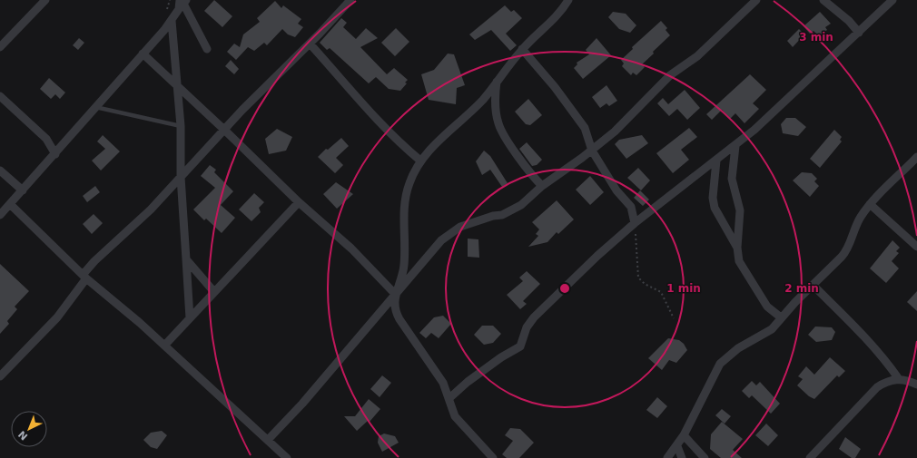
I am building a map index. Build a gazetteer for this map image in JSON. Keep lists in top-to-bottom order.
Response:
{
  "north": "bottom left",
  "rings": ["3 min", "1 min", "2 min"]
}
